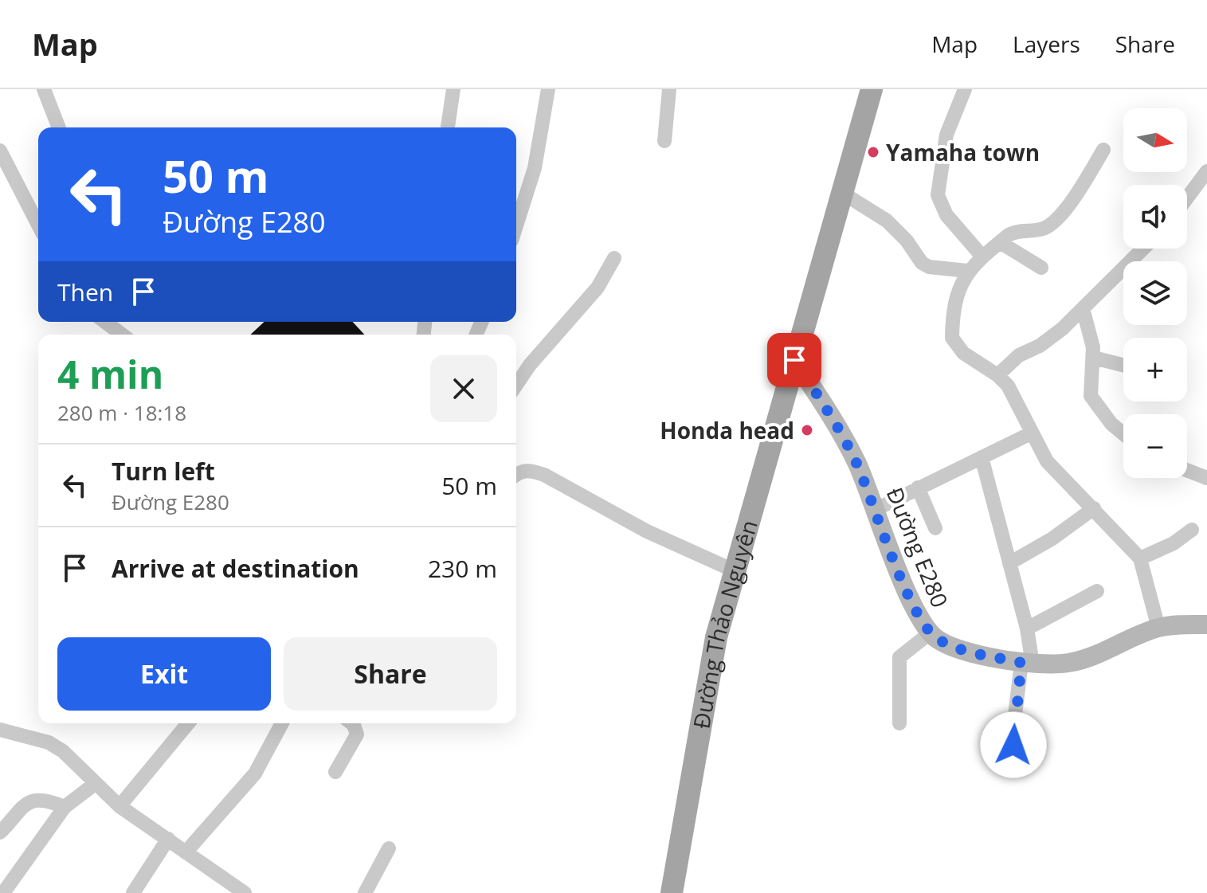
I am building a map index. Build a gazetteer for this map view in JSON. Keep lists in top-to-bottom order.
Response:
{
  "streets": {
    "main road": ["Đường E280", "Đường Thảo Nguyên"]
  },
  "crossings": [
    ["Đường E280", "Đường Thảo Nguyên"]
  ],
  "places": ["Yamaha town", "Honda head"],
  "north": "right",
  "page": {
    "header": "Map",
    "nav": ["Map", "Layers", "Share"],
    "map_buttons": ["+", "−"],
    "turn": ["50 m", "Đường E280"],
    "then": "Then",
    "heading": ["4 min", "280 m · 18:18"],
    "list": [
      {
        "name": "Turn left",
        "note": "Đường E280",
        "value": "50 m"
      },
      {
        "name": "Arrive at destination",
        "value": "230 m"
      }
    ],
    "buttons": ["Exit", "Share"]
  }
}
